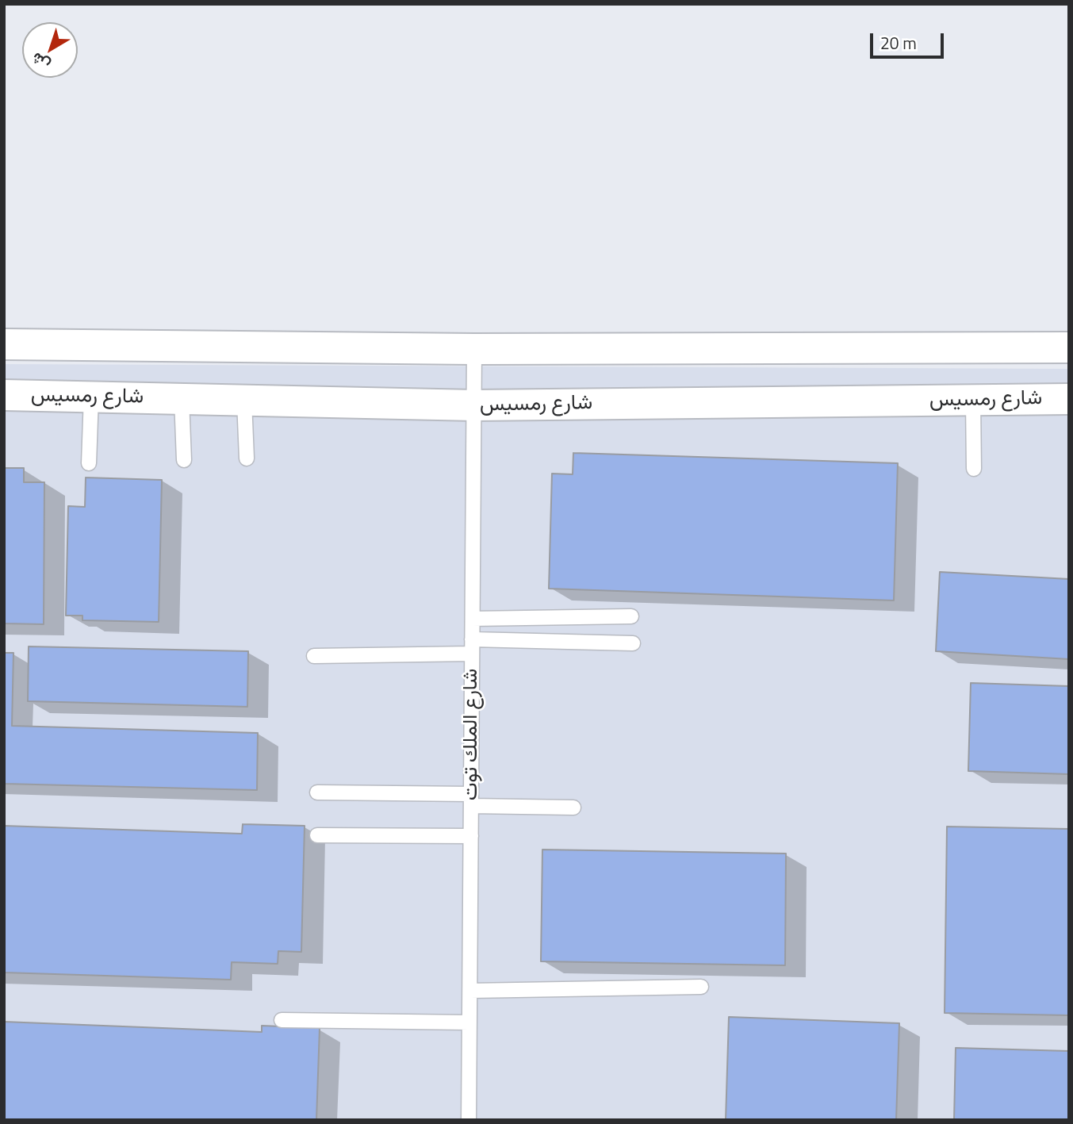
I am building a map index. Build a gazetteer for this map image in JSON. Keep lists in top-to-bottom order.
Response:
{
  "streets": {
    "street": ["شارع رمسيس"],
    "lane": ["شارع الملك توت"]
  },
  "crossings": [
    ["شارع رمسيس", "شارع الملك توت"]
  ],
  "scale_bar": "20 m",
  "north": "bottom left"
}
